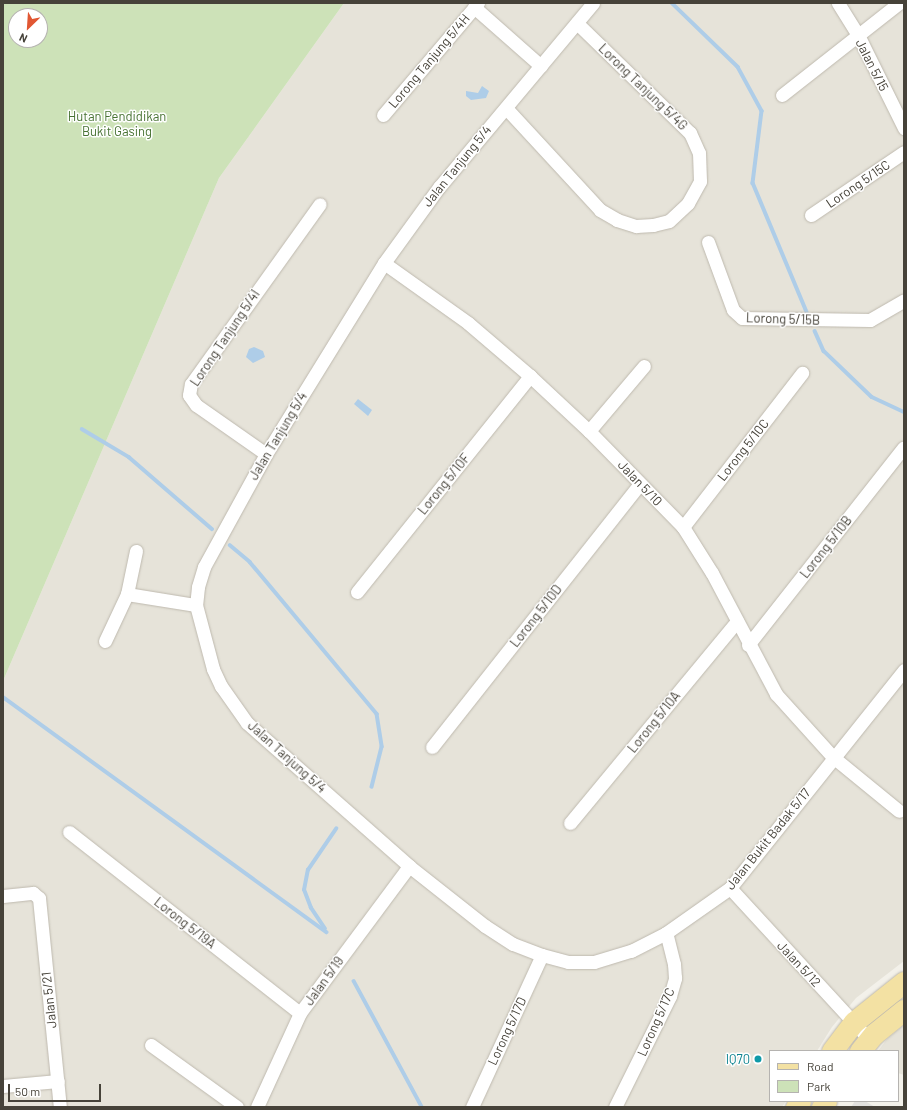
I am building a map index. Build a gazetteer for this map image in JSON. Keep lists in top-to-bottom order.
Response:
{
  "streets": {
    "street": [
      "Lorong Tanjung 5/4H",
      "Jalan 5/15",
      "Lorong Tanjung 5/4G",
      "Jalan Tanjung 5/4",
      "Lorong 5/15C",
      "Lorong 5/15B",
      "Lorong Tanjung 5/4I",
      "Lorong 5/10C",
      "Jalan 5/10",
      "Lorong 5/10F",
      "Lorong 5/10B",
      "Lorong 5/10D",
      "Lorong 5/10A",
      "Jalan Bukit Badak 5/17",
      "Lorong 5/19A",
      "Jalan 5/12",
      "Jalan 5/19",
      "Jalan 5/21",
      "Lorong 5/17C",
      "Lorong 5/17D"
    ]
  },
  "crossings": [
    ["Lorong Tanjung 5/4H", "Jalan Tanjung 5/4"],
    ["Lorong Tanjung 5/4G", "Jalan Tanjung 5/4"],
    ["Jalan Tanjung 5/4", "Lorong Tanjung 5/4I"],
    ["Jalan Tanjung 5/4", "Jalan 5/10"],
    ["Jalan Tanjung 5/4", "Jalan Bukit Badak 5/17"],
    ["Jalan Tanjung 5/4", "Jalan 5/19"],
    ["Lorong 5/10C", "Jalan 5/10"],
    ["Jalan 5/10", "Lorong 5/10F"],
    ["Jalan 5/10", "Lorong 5/10B"],
    ["Jalan 5/10", "Lorong 5/10D"],
    ["Jalan 5/10", "Lorong 5/10A"],
    ["Jalan 5/10", "Jalan Bukit Badak 5/17"],
    ["Jalan Bukit Badak 5/17", "Jalan 5/12"],
    ["Jalan Bukit Badak 5/17", "Jalan 5/19"],
    ["Jalan Bukit Badak 5/17", "Lorong 5/17C"],
    ["Jalan Bukit Badak 5/17", "Lorong 5/17D"],
    ["Lorong 5/19A", "Jalan 5/19"]
  ],
  "parks": ["Hutan Pendidikan Bukit Gasing"],
  "places": ["IQ70"],
  "legend": ["Road", "Park"],
  "scale_bar": "50 m",
  "north": "bottom left"
}
